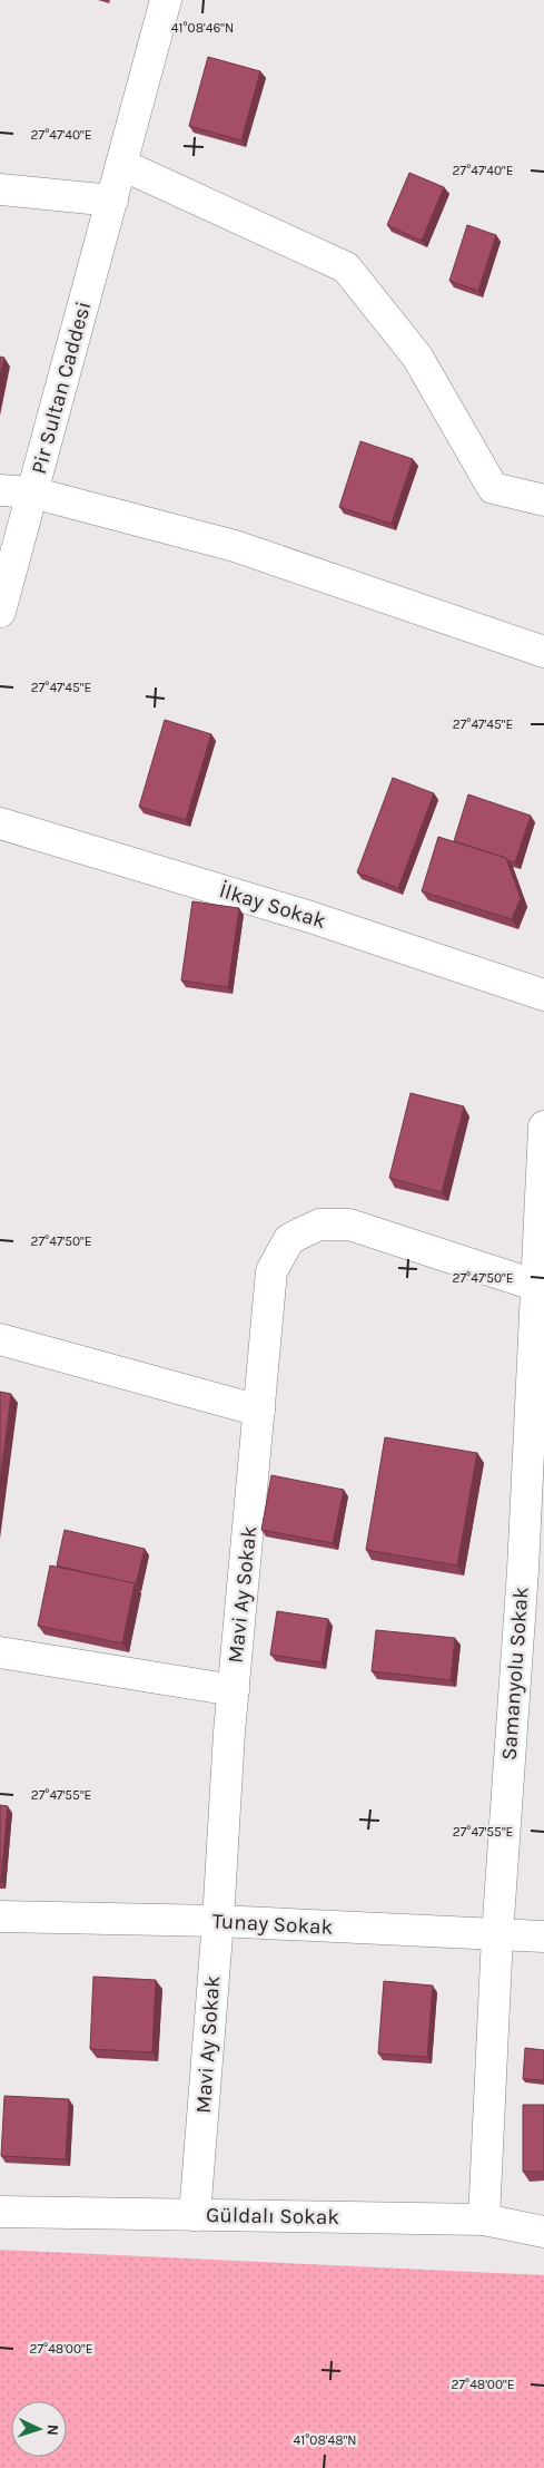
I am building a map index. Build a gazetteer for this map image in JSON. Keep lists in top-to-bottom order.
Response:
{
  "streets": {
    "street": [
      "Pir Sultan Caddesi",
      "İlkay Sokak",
      "Mavi Ay Sokak",
      "Samanyolu Sokak",
      "Tunay Sokak",
      "Güldalı Sokak"
    ]
  },
  "crossings": [
    ["Mavi Ay Sokak", "Samanyolu Sokak"],
    ["Mavi Ay Sokak", "Tunay Sokak"],
    ["Mavi Ay Sokak", "Güldalı Sokak"],
    ["Samanyolu Sokak", "Tunay Sokak"],
    ["Samanyolu Sokak", "Güldalı Sokak"]
  ],
  "north": "right",
  "coordinates": [
    "41°08'46\"N",
    "27°47'40\"E",
    "27°47'45\"E",
    "27°47'50\"E",
    "27°47'55\"E",
    "27°48'00\"E",
    "41°08'48\"N"
  ]
}
